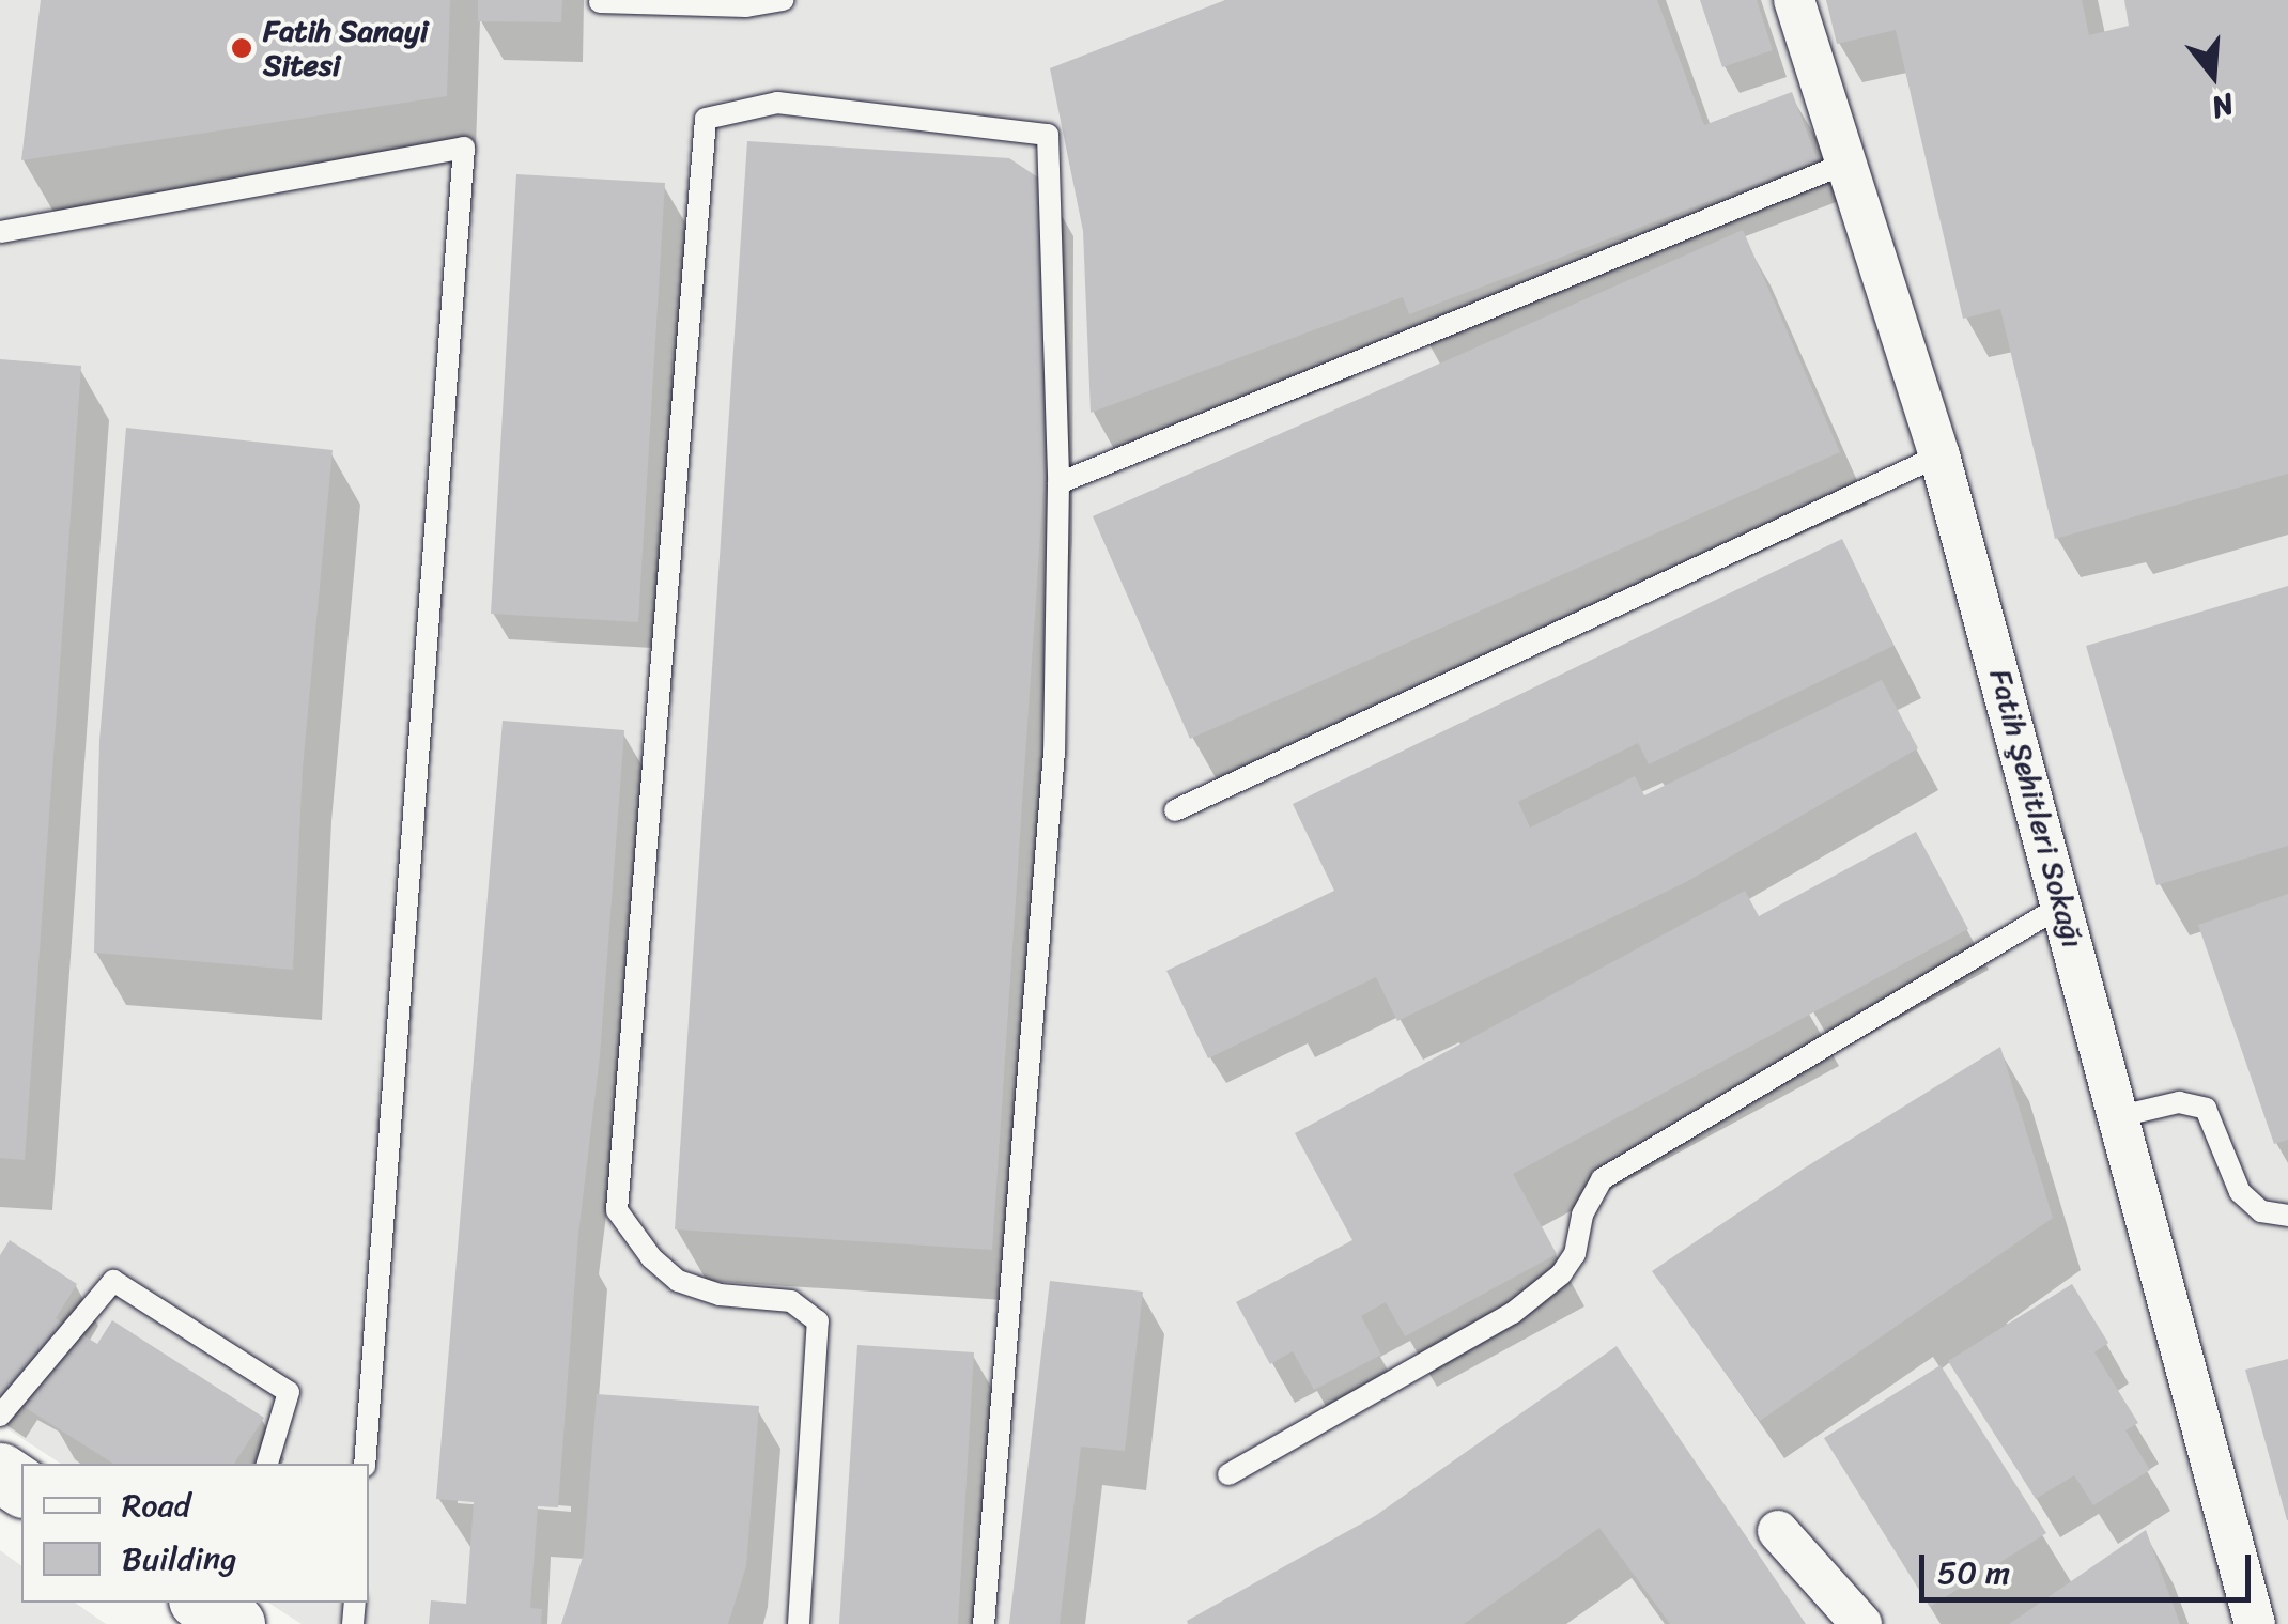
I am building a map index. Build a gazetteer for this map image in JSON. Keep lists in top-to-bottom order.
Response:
{
  "streets": {
    "street": ["Fatih Şehitleri Sokağı"]
  },
  "places": ["Fatih Sanayi Sitesi"],
  "legend": ["Road", "Building"],
  "scale_bar": "50 m",
  "north": "bottom"
}
